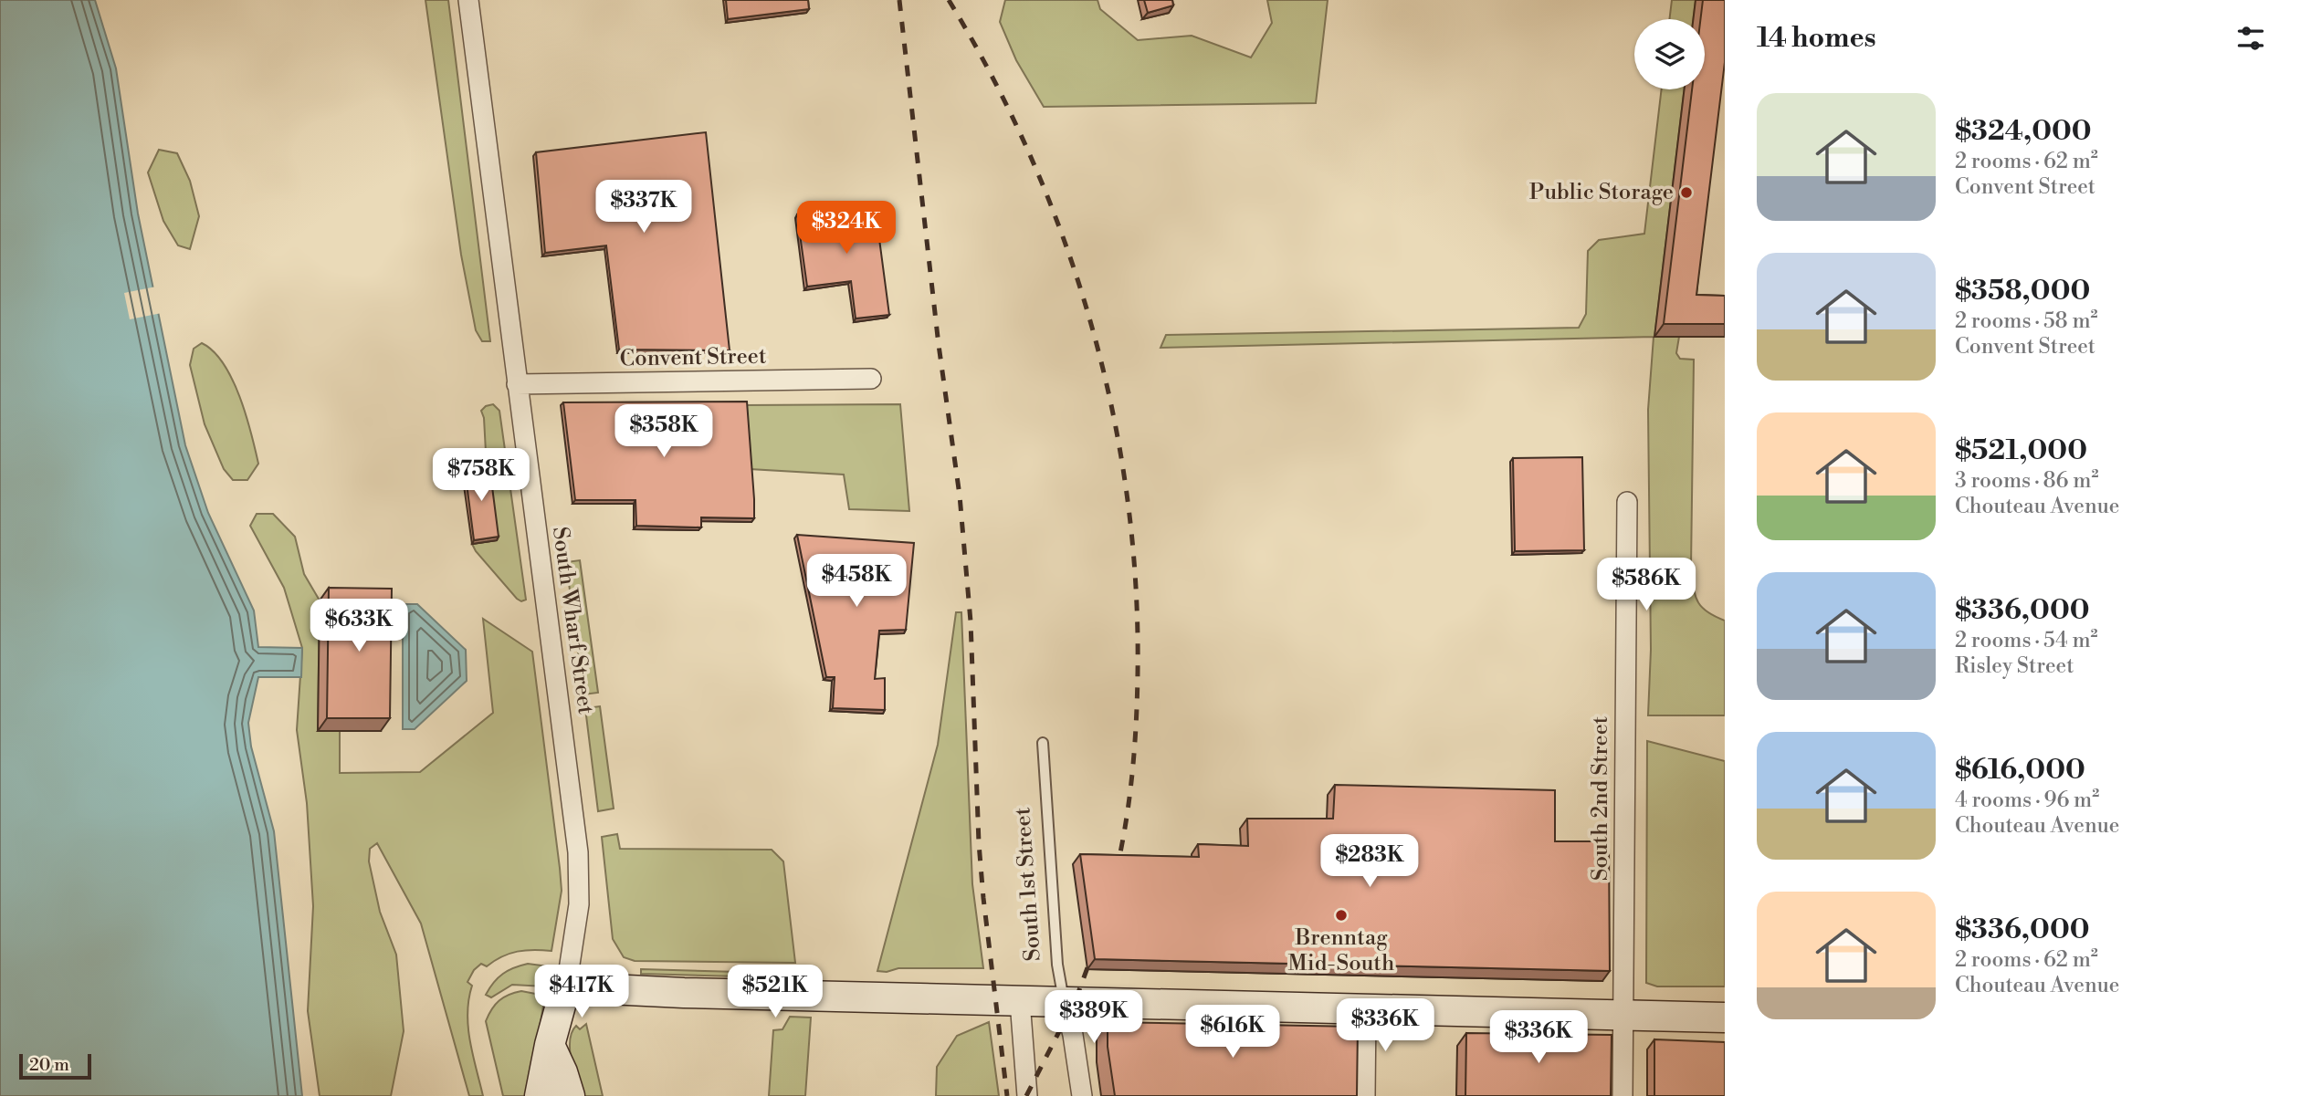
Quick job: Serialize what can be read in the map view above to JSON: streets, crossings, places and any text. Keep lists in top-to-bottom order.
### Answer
{
  "streets": {
    "street": [
      "Convent Street",
      "South Wharf Street",
      "South 2nd Street",
      "South 1st Street"
    ]
  },
  "crossings": [
    ["Convent Street", "South Wharf Street"]
  ],
  "places": ["Public Storage", "Brenntag Mid-South"],
  "scale_bar": "20 m",
  "page": {
    "heading": "14 homes",
    "list": [
      {
        "name": "$324,000",
        "note": "2 rooms · 62 m² · Convent Street"
      },
      {
        "name": "$358,000",
        "note": "2 rooms · 58 m² · Convent Street"
      },
      {
        "name": "$521,000",
        "note": "3 rooms · 86 m² · Chouteau Avenue"
      },
      {
        "name": "$336,000",
        "note": "2 rooms · 54 m² · Risley Street"
      },
      {
        "name": "$616,000",
        "note": "4 rooms · 96 m² · Chouteau Avenue"
      },
      {
        "name": "$336,000",
        "note": "2 rooms · 62 m² · Chouteau Avenue"
      }
    ],
    "price": [
      "$337K",
      "$324K",
      "$358K",
      "$758K",
      "$458K",
      "$586K",
      "$633K",
      "$283K",
      "$417K",
      "$521K",
      "$389K",
      "$336K",
      "$616K",
      "$336K"
    ],
    "scale": "20 m"
  }
}
